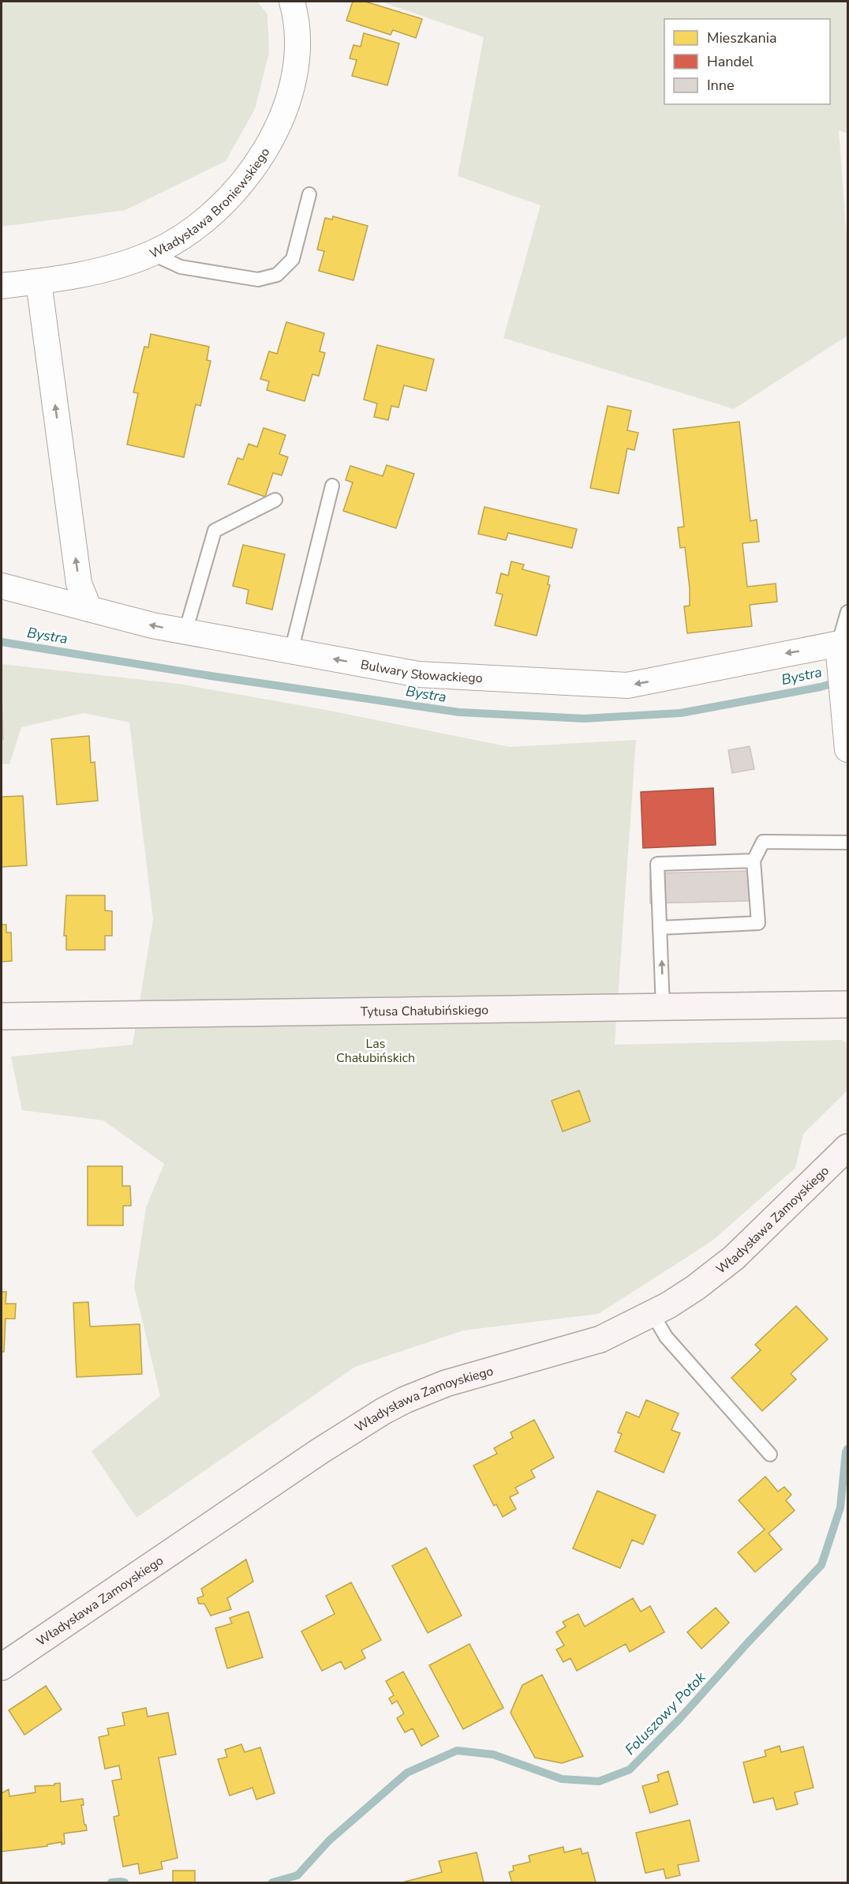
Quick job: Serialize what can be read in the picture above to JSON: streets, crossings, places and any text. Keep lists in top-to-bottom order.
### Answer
{
  "streets": {
    "street": [
      "Władysława Broniewskiego",
      "Bulwary Słowackiego",
      "Tytusa Chałubińskiego",
      "Władysława Zamoyskiego"
    ]
  },
  "one_way": ["Bulwary Słowackiego"],
  "water": ["Bystra", "Foluszowy Potok"],
  "parks": ["Las Chałubińskich"],
  "legend": ["Mieszkania", "Handel", "Inne"]
}
